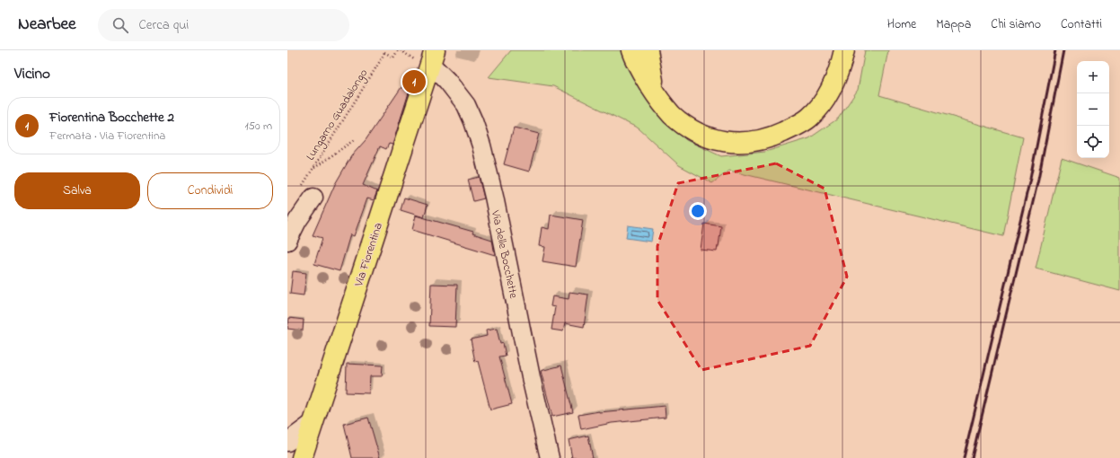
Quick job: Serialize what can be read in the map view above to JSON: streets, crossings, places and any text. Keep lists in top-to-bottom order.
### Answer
{
  "streets": {
    "main road": ["Via Fiorentina"],
    "street": ["Via delle Bocchette"],
    "path": ["Lungarno Guadalongo"]
  },
  "crossings": [
    ["Via Fiorentina", "Via delle Bocchette"]
  ],
  "page": {
    "header": "Nearbee",
    "search": "Cerca qui",
    "nav": [
      "Home",
      "Mappa",
      "Chi siamo",
      "Contatti"
    ],
    "heading": "Vicino",
    "map_buttons": ["+", "−"],
    "pins": "1",
    "list": [
      {
        "mark": "1",
        "name": "Fiorentina Bocchette 2",
        "note": "Fermata · Via Fiorentina",
        "value": "150 m"
      }
    ],
    "buttons": ["Salva", "Condividi"]
  }
}
